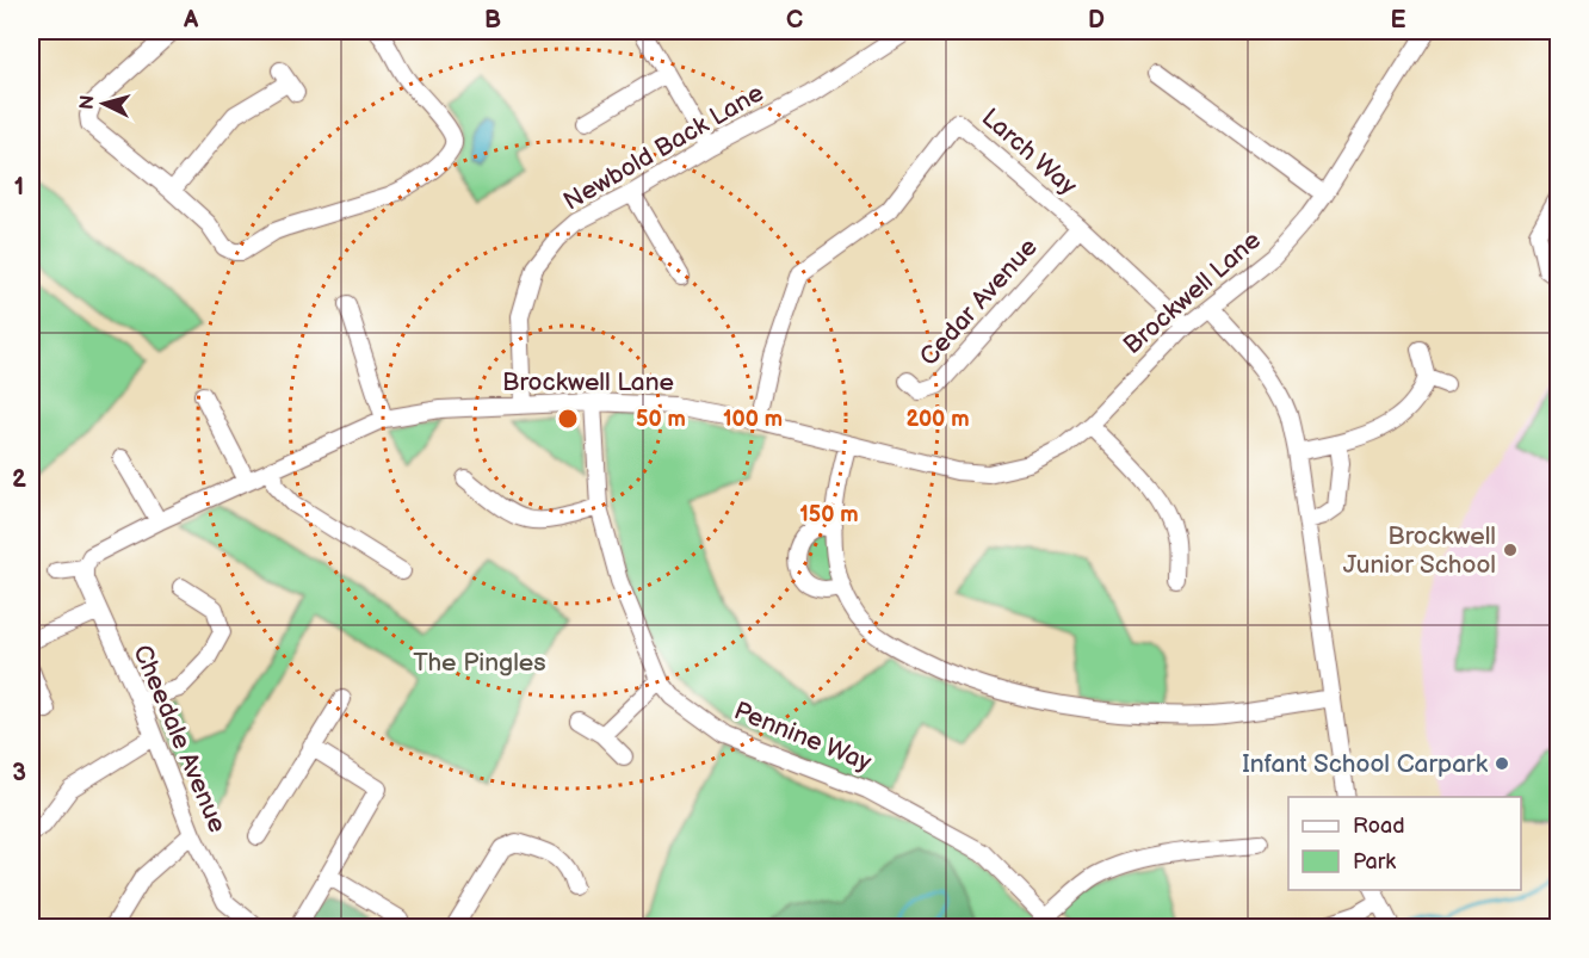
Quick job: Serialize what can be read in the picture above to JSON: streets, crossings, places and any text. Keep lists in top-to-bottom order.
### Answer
{
  "streets": {
    "street": [
      "Newbold Back Lane",
      "Larch Way",
      "Brockwell Lane",
      "Cedar Avenue",
      "Pennine Way",
      "Cheedale Avenue"
    ]
  },
  "crossings": [
    ["Newbold Back Lane", "Brockwell Lane"],
    ["Larch Way", "Brockwell Lane"],
    ["Larch Way", "Cedar Avenue"],
    ["Brockwell Lane", "Pennine Way"],
    ["Brockwell Lane", "Cheedale Avenue"]
  ],
  "parks": ["The Pingles"],
  "places": ["Brockwell Junior School", "Infant School Carpark"],
  "legend": ["Road", "Park"],
  "north": "left",
  "grid": {
    "columns": [
      "A",
      "B",
      "C",
      "D",
      "E"
    ],
    "rows": ["1", "2", "3"]
  },
  "rings": [
    "50 m",
    "100 m",
    "200 m",
    "150 m"
  ]
}
